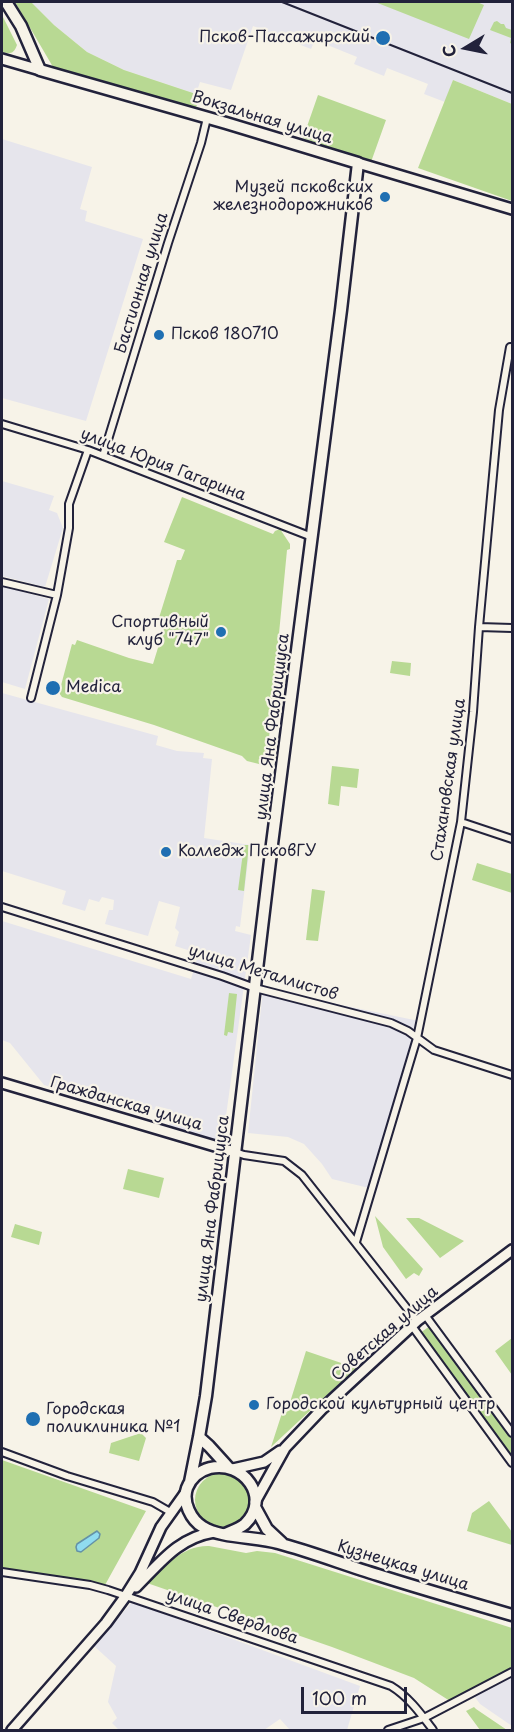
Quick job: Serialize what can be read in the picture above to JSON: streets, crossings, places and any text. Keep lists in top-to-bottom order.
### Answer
{
  "streets": {
    "main road": ["Вокзальная улица", "улица Яна Фабрициуса", "Кузнецкая улица"],
    "street": [
      "Бастионная улица",
      "улица Юрия Гагарина",
      "Стахановская улица",
      "улица Металлистов",
      "Гражданская улица",
      "Советская улица",
      "улица Свердлова"
    ]
  },
  "crossings": [
    ["Вокзальная улица", "Бастионная улица"],
    ["Вокзальная улица", "улица Яна Фабрициуса"],
    ["Бастионная улица", "улица Юрия Гагарина"],
    ["улица Юрия Гагарина", "улица Яна Фабрициуса"],
    ["улица Яна Фабрициуса", "улица Металлистов"],
    ["улица Яна Фабрициуса", "Гражданская улица"],
    ["улица Яна Фабрициуса", "Советская улица"],
    ["улица Яна Фабрициуса", "Кузнецкая улица"],
    ["Стахановская улица", "улица Металлистов"],
    ["Стахановская улица", "Гражданская улица"],
    ["Гражданская улица", "Советская улица"],
    ["Советская улица", "Кузнецкая улица"]
  ],
  "places": [
    "Псков-Пассажирский",
    "Музей псковских железнодорожников",
    "Псков 180710",
    "Спортивный клуб \"747\"",
    "Medica",
    "Колледж ПсковГУ",
    "Городской культурный центр",
    "Городская поликлиника №1"
  ],
  "scale_bar": "100 m",
  "north": "left"
}
